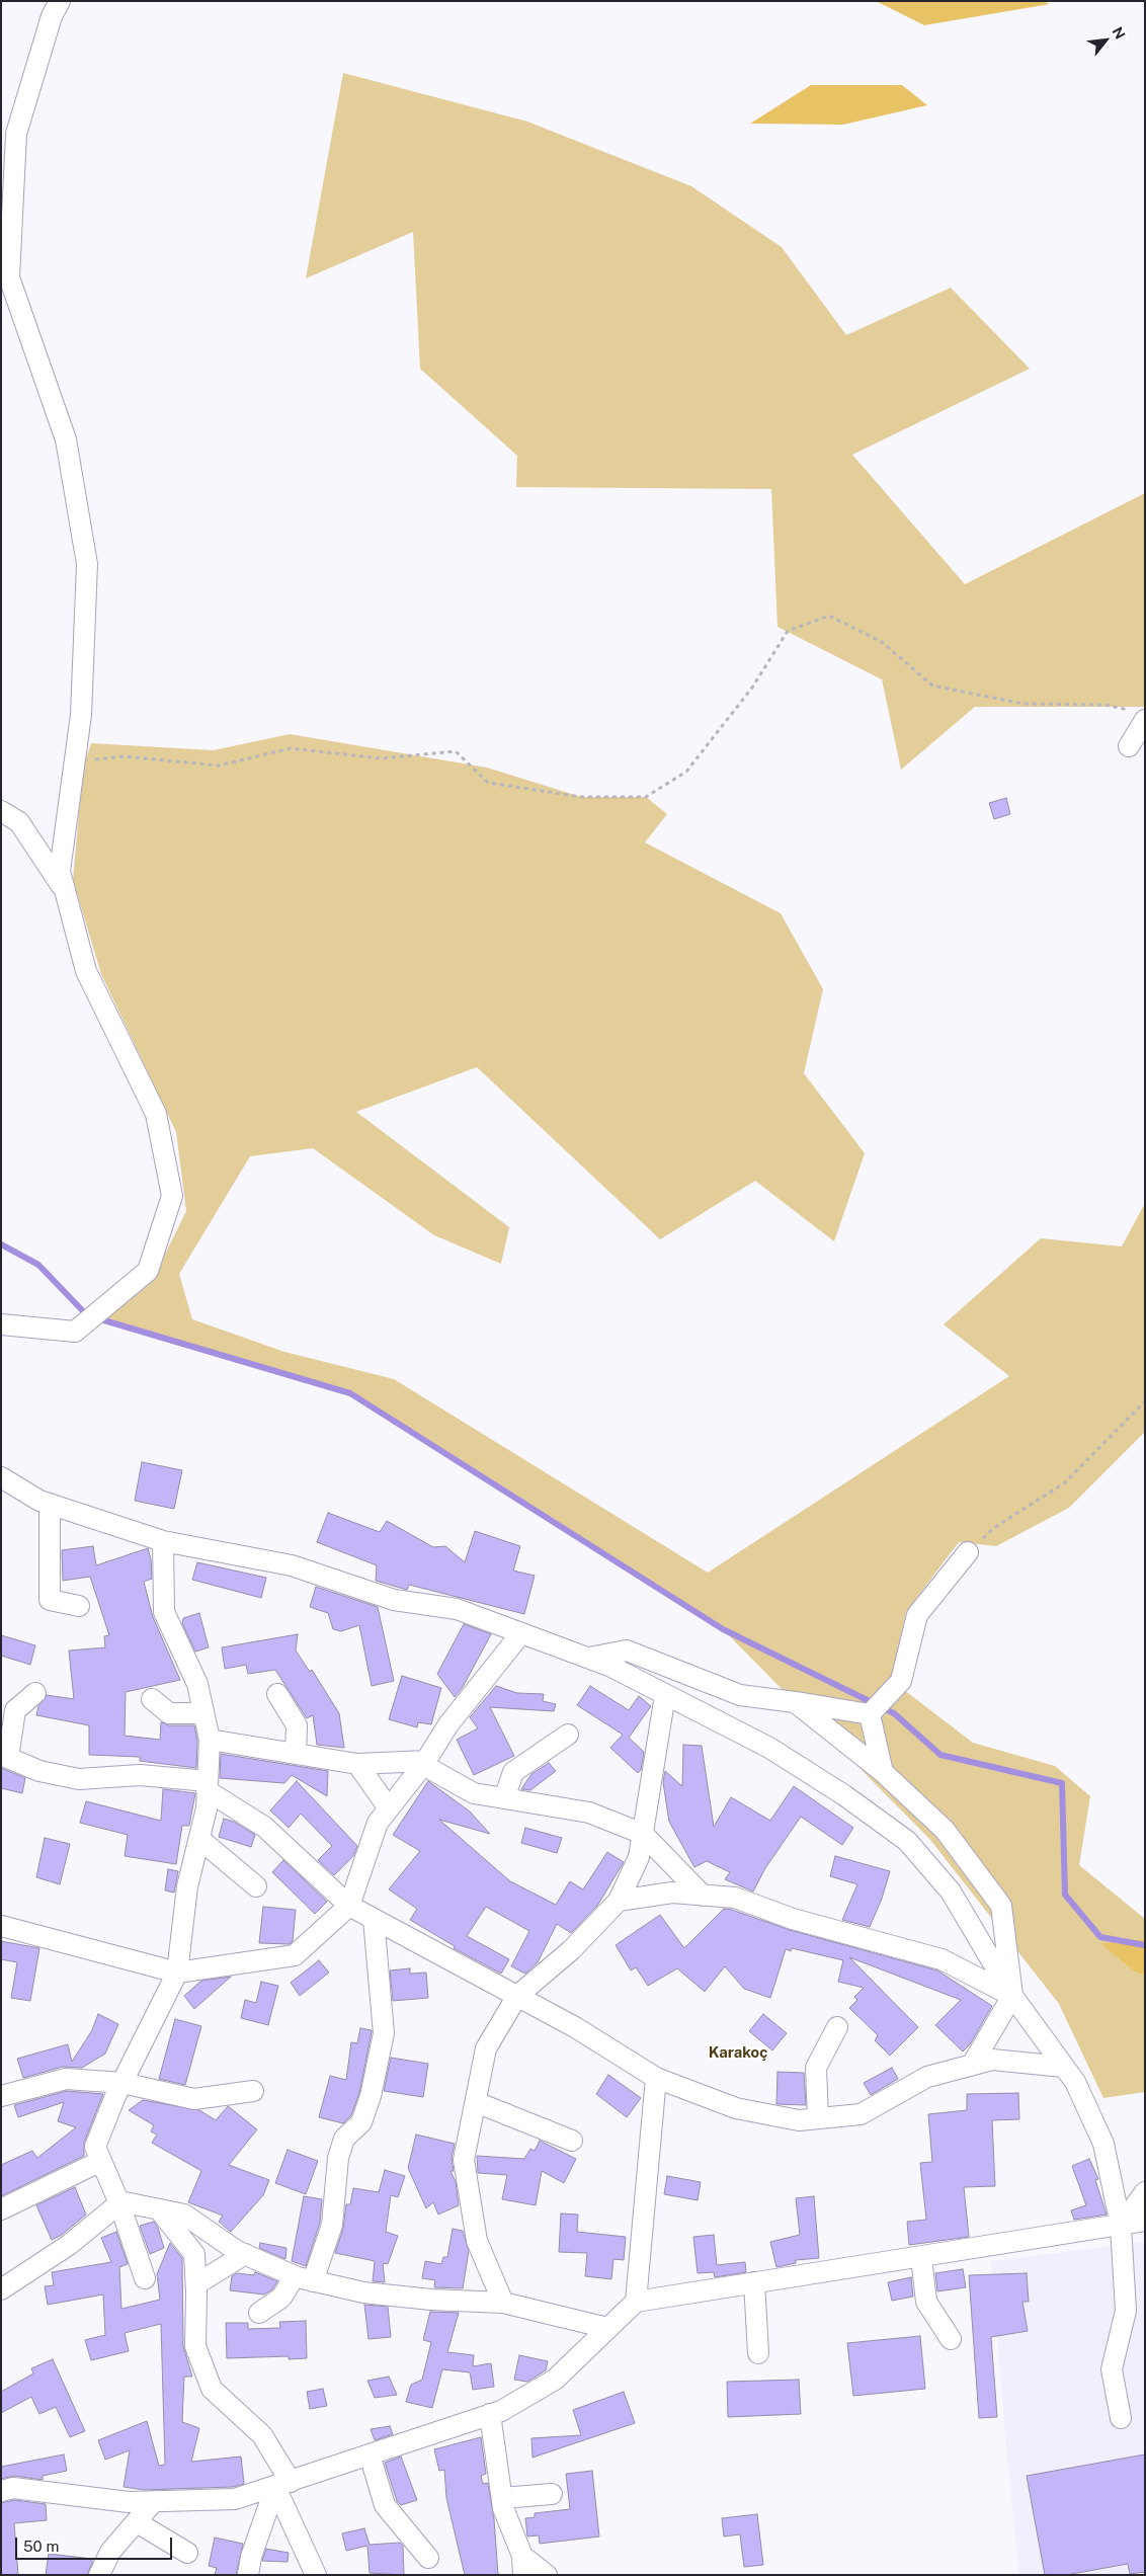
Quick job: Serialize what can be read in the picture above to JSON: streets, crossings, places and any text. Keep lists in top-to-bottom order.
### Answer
{
  "districts": ["Karakoç"],
  "scale_bar": "50 m",
  "north": "top right"
}
